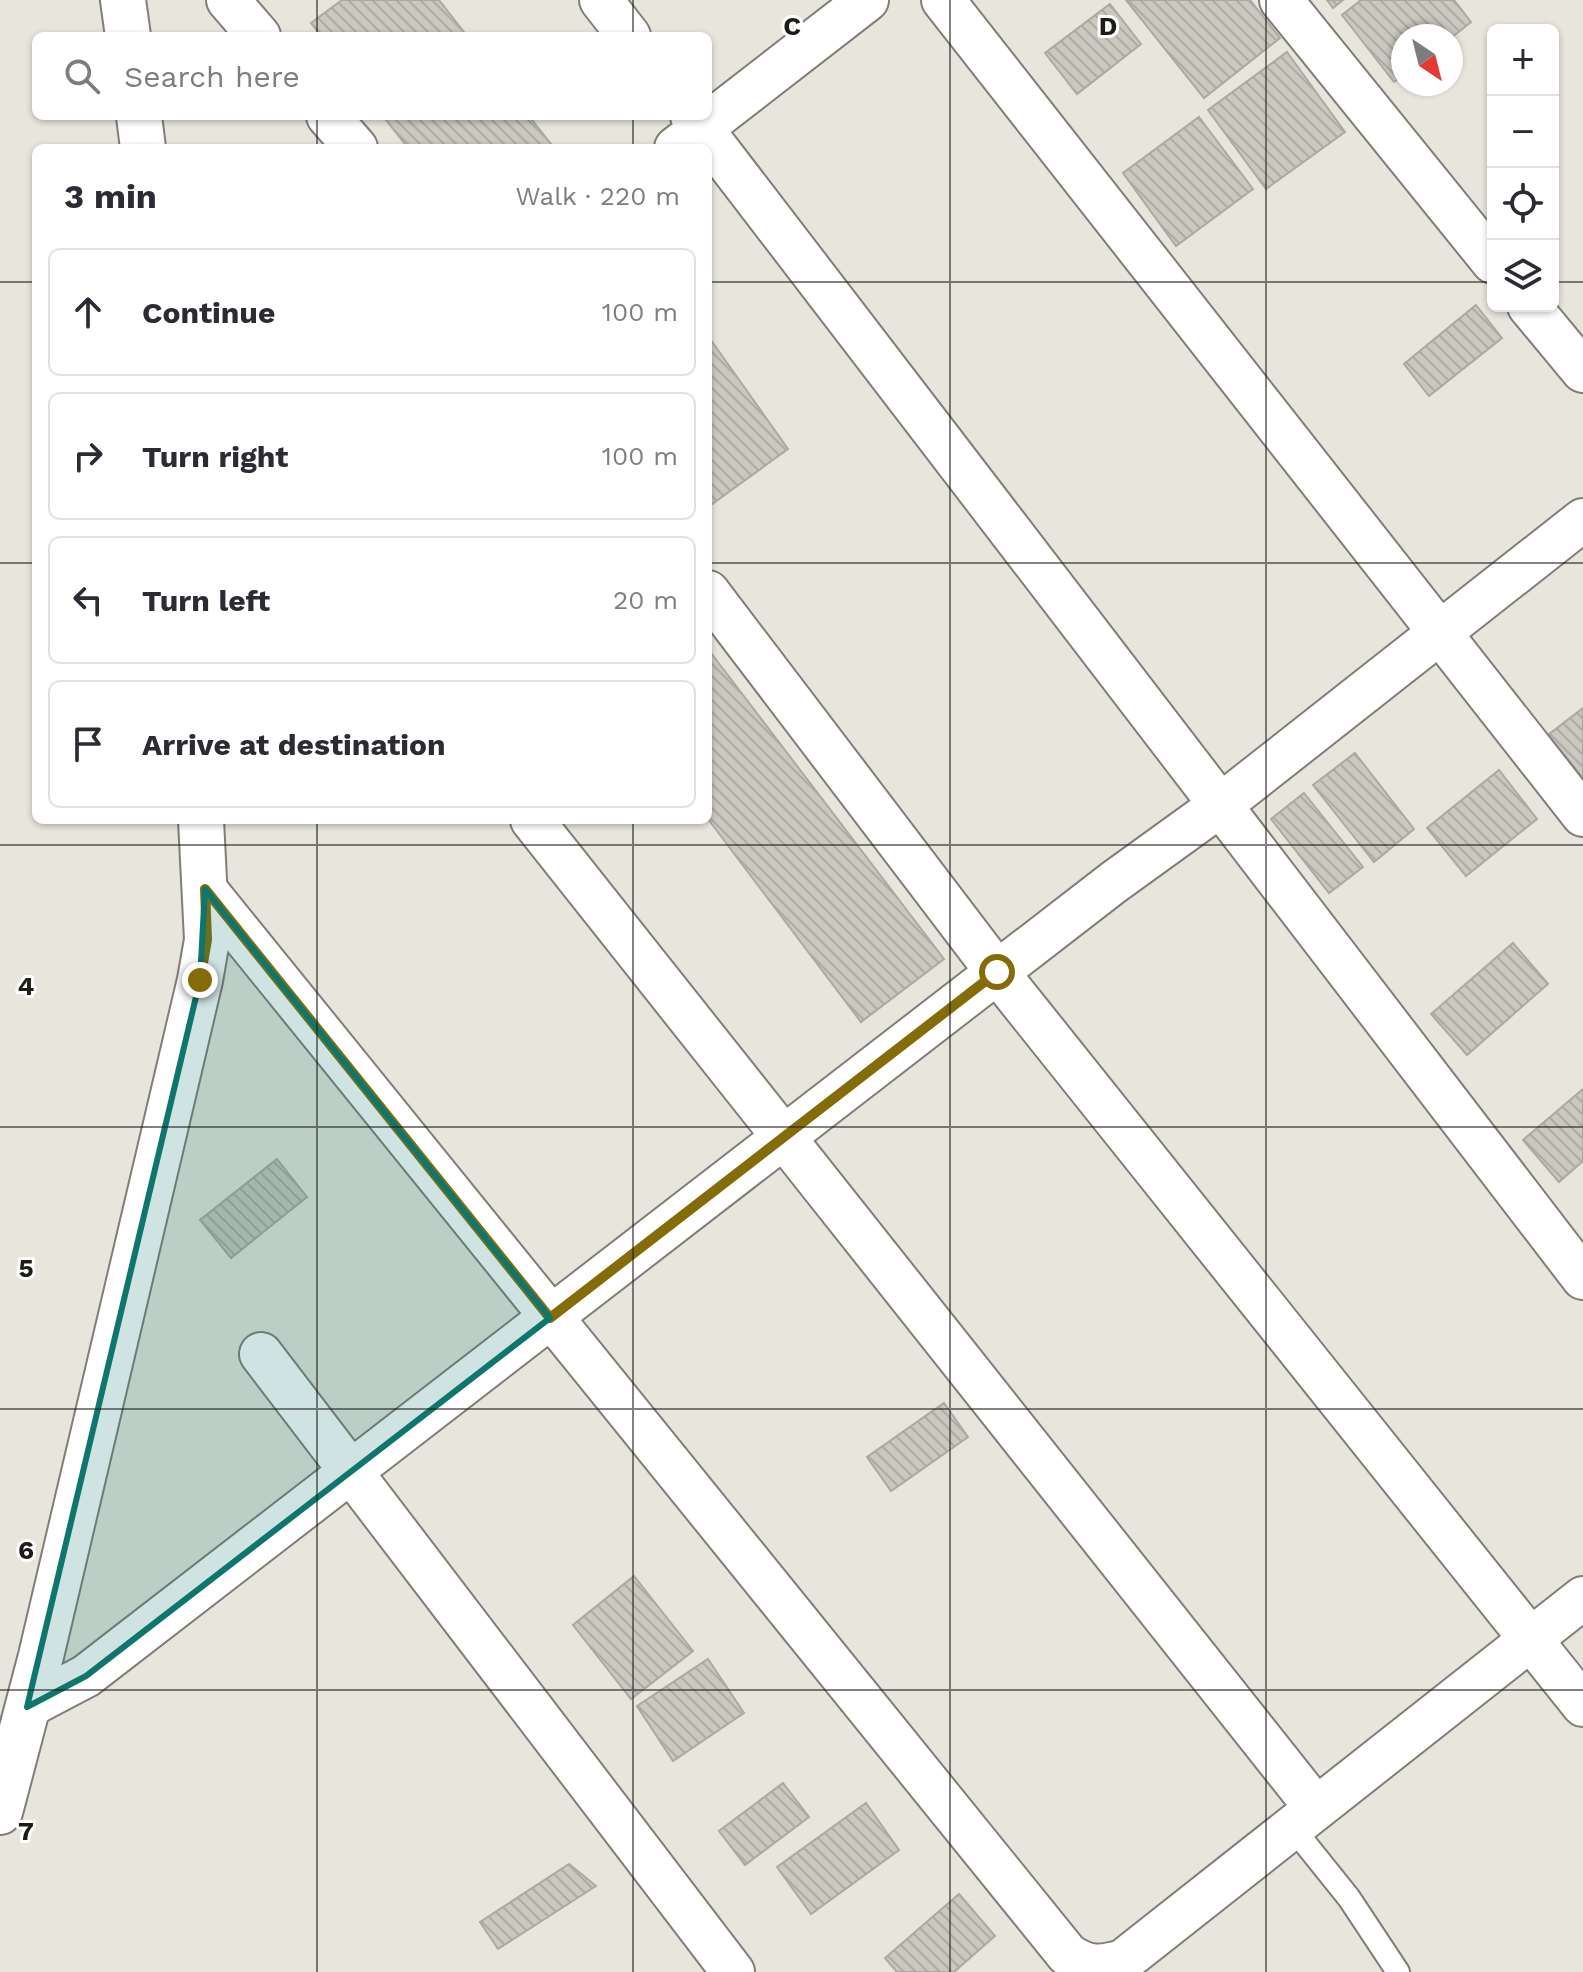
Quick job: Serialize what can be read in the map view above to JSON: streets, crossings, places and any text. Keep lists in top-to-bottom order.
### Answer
{
  "north": "bottom right",
  "page": {
    "map_buttons": ["+", "−"],
    "search": "Search here",
    "heading": ["3 min", "Walk · 220 m"],
    "list": [
      ["Continue", "100 m"],
      ["Turn right", "100 m"],
      ["Turn left", "20 m"],
      "Arrive at destination"
    ]
  },
  "grid": {
    "columns": ["C", "D"],
    "rows": [
      "4",
      "5",
      "6",
      "7"
    ]
  }
}
